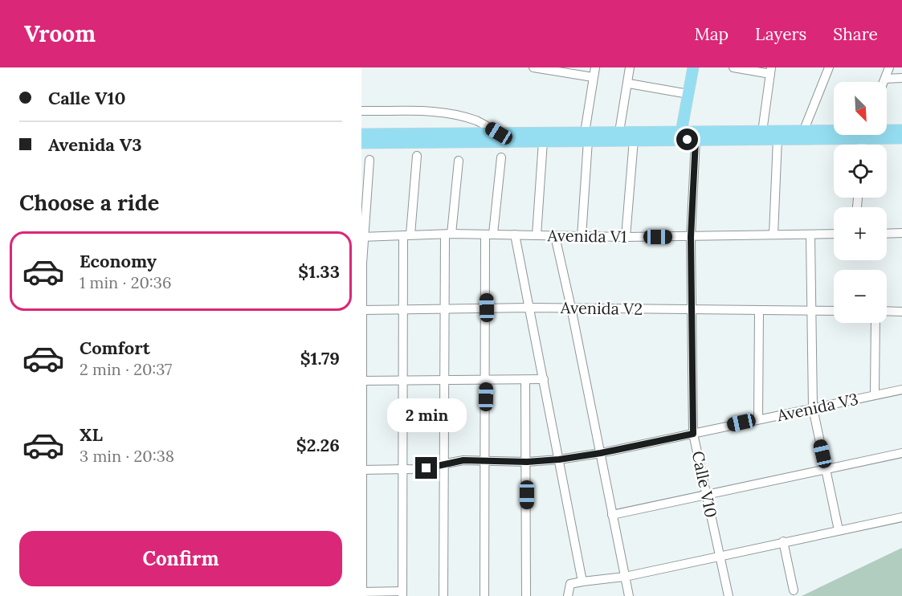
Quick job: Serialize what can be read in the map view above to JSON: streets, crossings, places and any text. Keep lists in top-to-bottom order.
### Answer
{
  "streets": {
    "street": [
      "Avenida V1",
      "Avenida V2",
      "Avenida V3",
      "Calle V10"
    ]
  },
  "crossings": [
    ["Avenida V1", "Calle V10"],
    ["Avenida V2", "Calle V10"],
    ["Avenida V3", "Calle V10"]
  ],
  "north": "bottom right",
  "page": {
    "header": "Vroom",
    "nav": ["Map", "Layers", "Share"],
    "banner": ["Calle V10", "Avenida V3"],
    "map_buttons": ["+", "−"],
    "heading": "Choose a ride",
    "list": [
      {
        "name": "Economy",
        "note": "1 min · 20:36",
        "value": "$1.33"
      },
      {
        "name": "Comfort",
        "note": "2 min · 20:37",
        "value": "$1.79"
      },
      {
        "name": "XL",
        "note": "3 min · 20:38",
        "value": "$2.26"
      }
    ],
    "bubble": "2 min",
    "buttons": "Confirm"
  }
}
